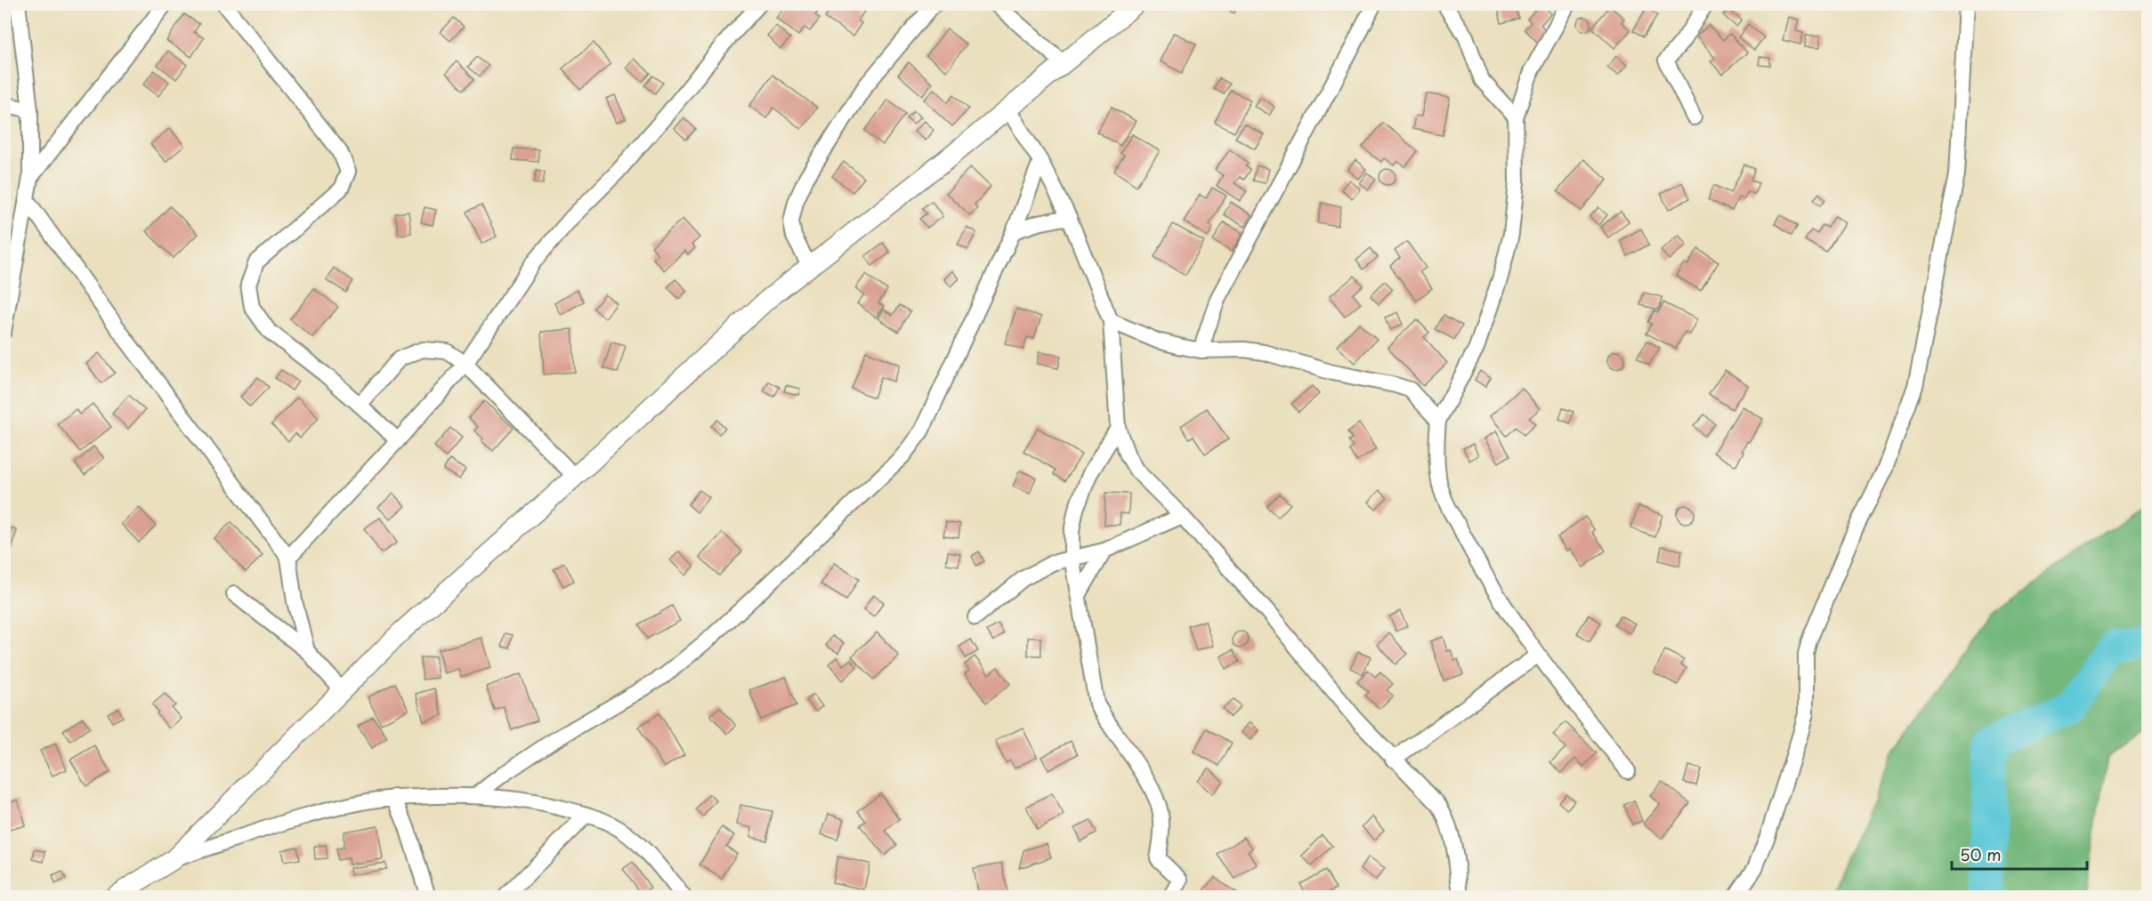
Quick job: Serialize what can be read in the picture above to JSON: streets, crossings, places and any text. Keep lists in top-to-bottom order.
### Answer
{
  "scale_bar": "50 m"
}
